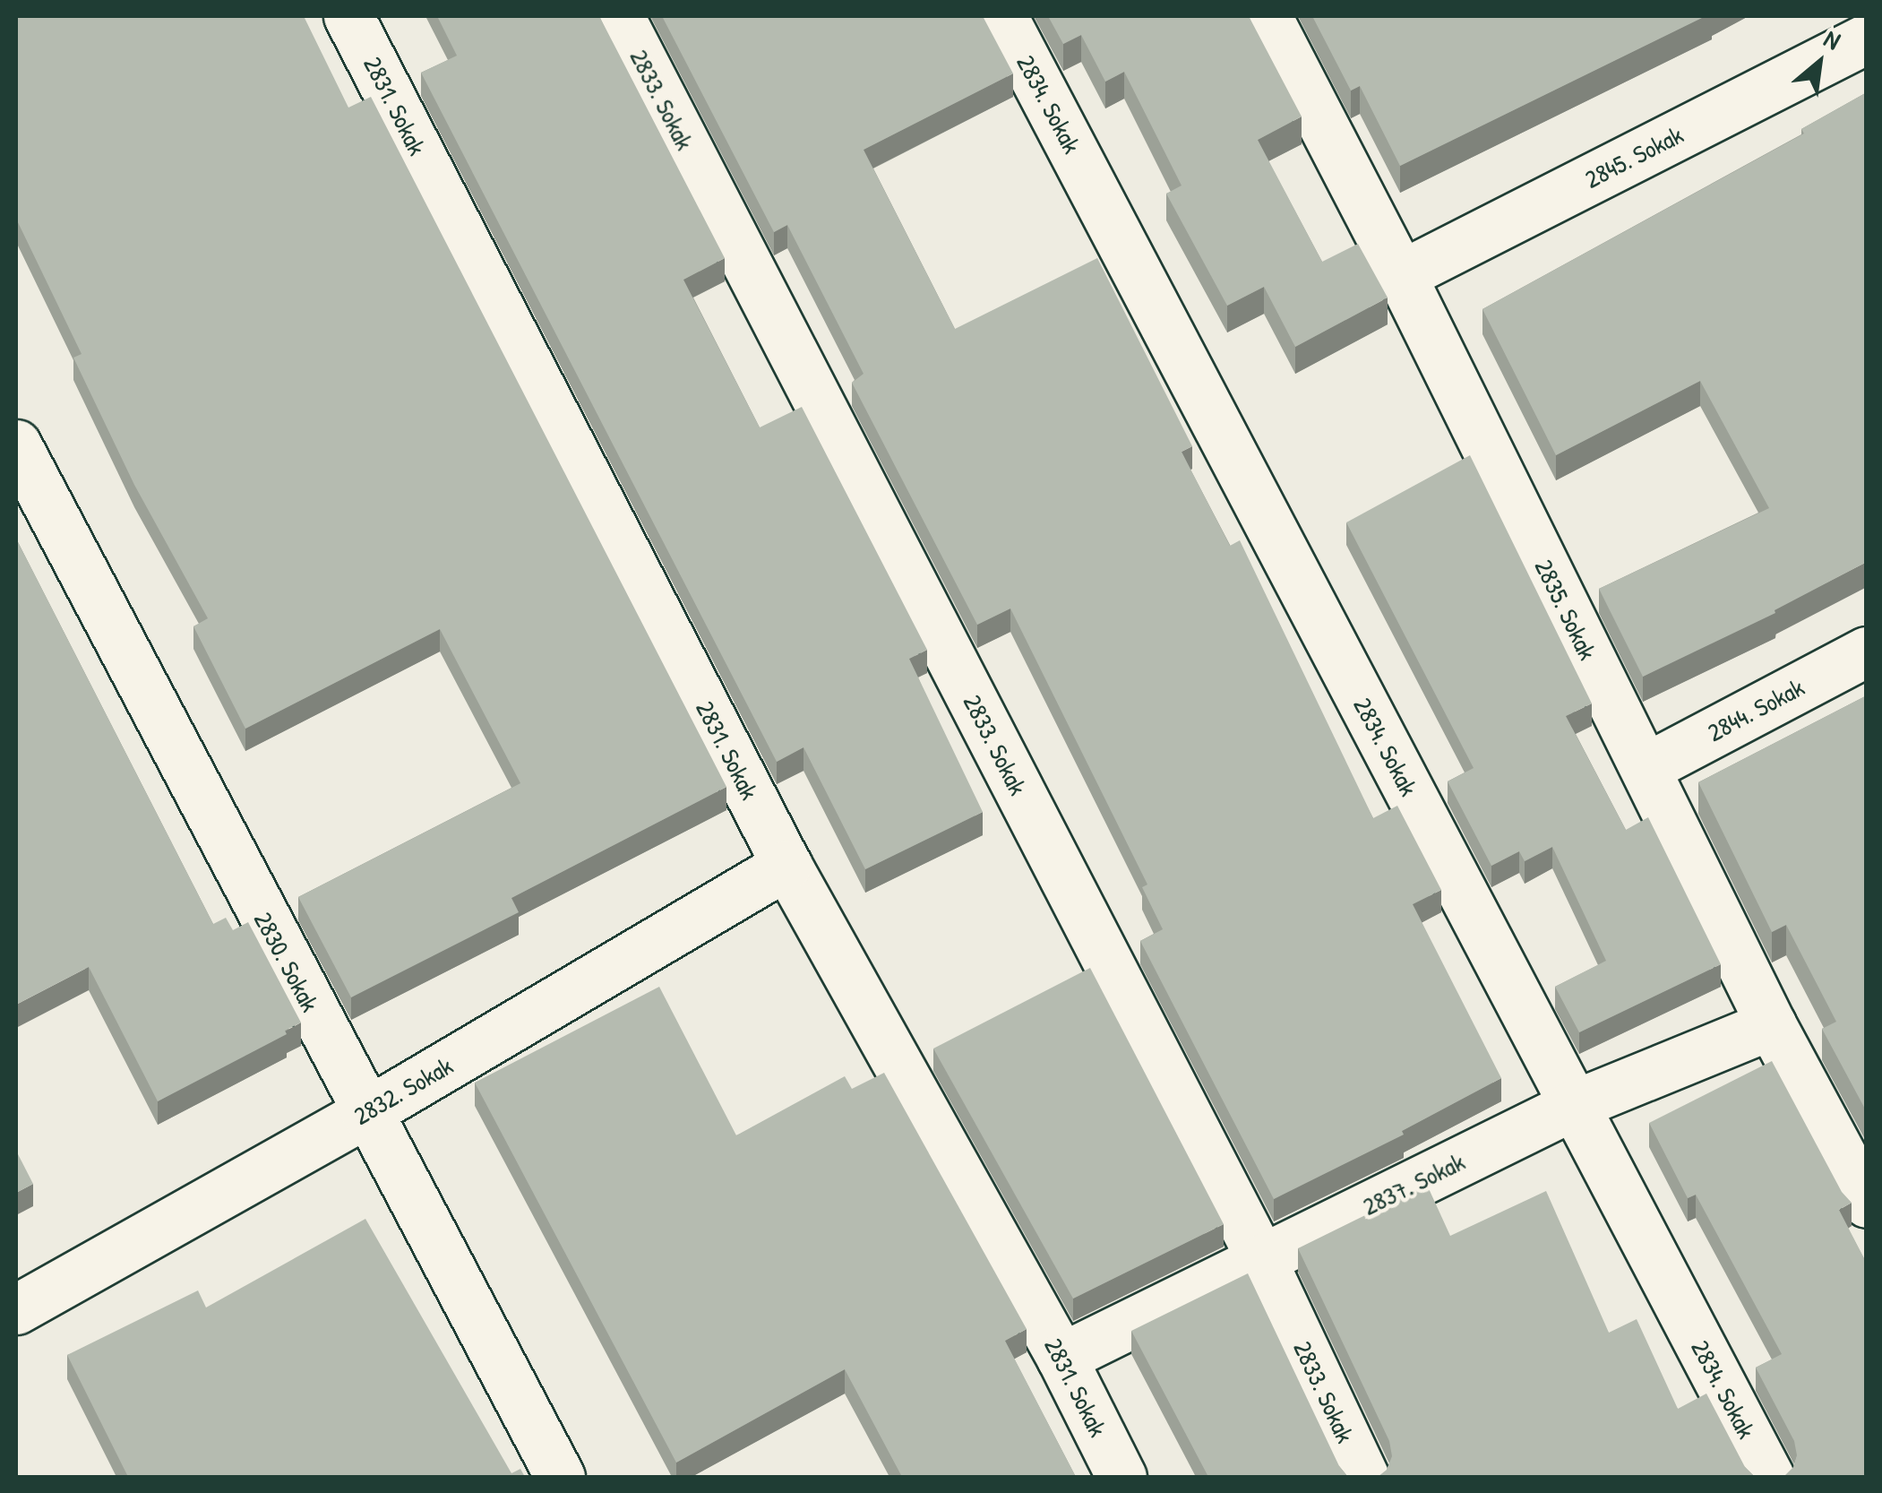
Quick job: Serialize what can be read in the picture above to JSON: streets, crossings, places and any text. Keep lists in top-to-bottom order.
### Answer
{
  "streets": {
    "street": [
      "2833. Sokak",
      "2834. Sokak",
      "2831. Sokak",
      "2845. Sokak",
      "2835. Sokak",
      "2844. Sokak",
      "2830. Sokak",
      "2832. Sokak",
      "2837. Sokak"
    ]
  },
  "crossings": [
    ["2833. Sokak", "2837. Sokak"],
    ["2834. Sokak", "2837. Sokak"],
    ["2831. Sokak", "2832. Sokak"],
    ["2831. Sokak", "2837. Sokak"],
    ["2845. Sokak", "2835. Sokak"],
    ["2835. Sokak", "2844. Sokak"],
    ["2835. Sokak", "2837. Sokak"],
    ["2830. Sokak", "2832. Sokak"]
  ],
  "north": "top right"
}
